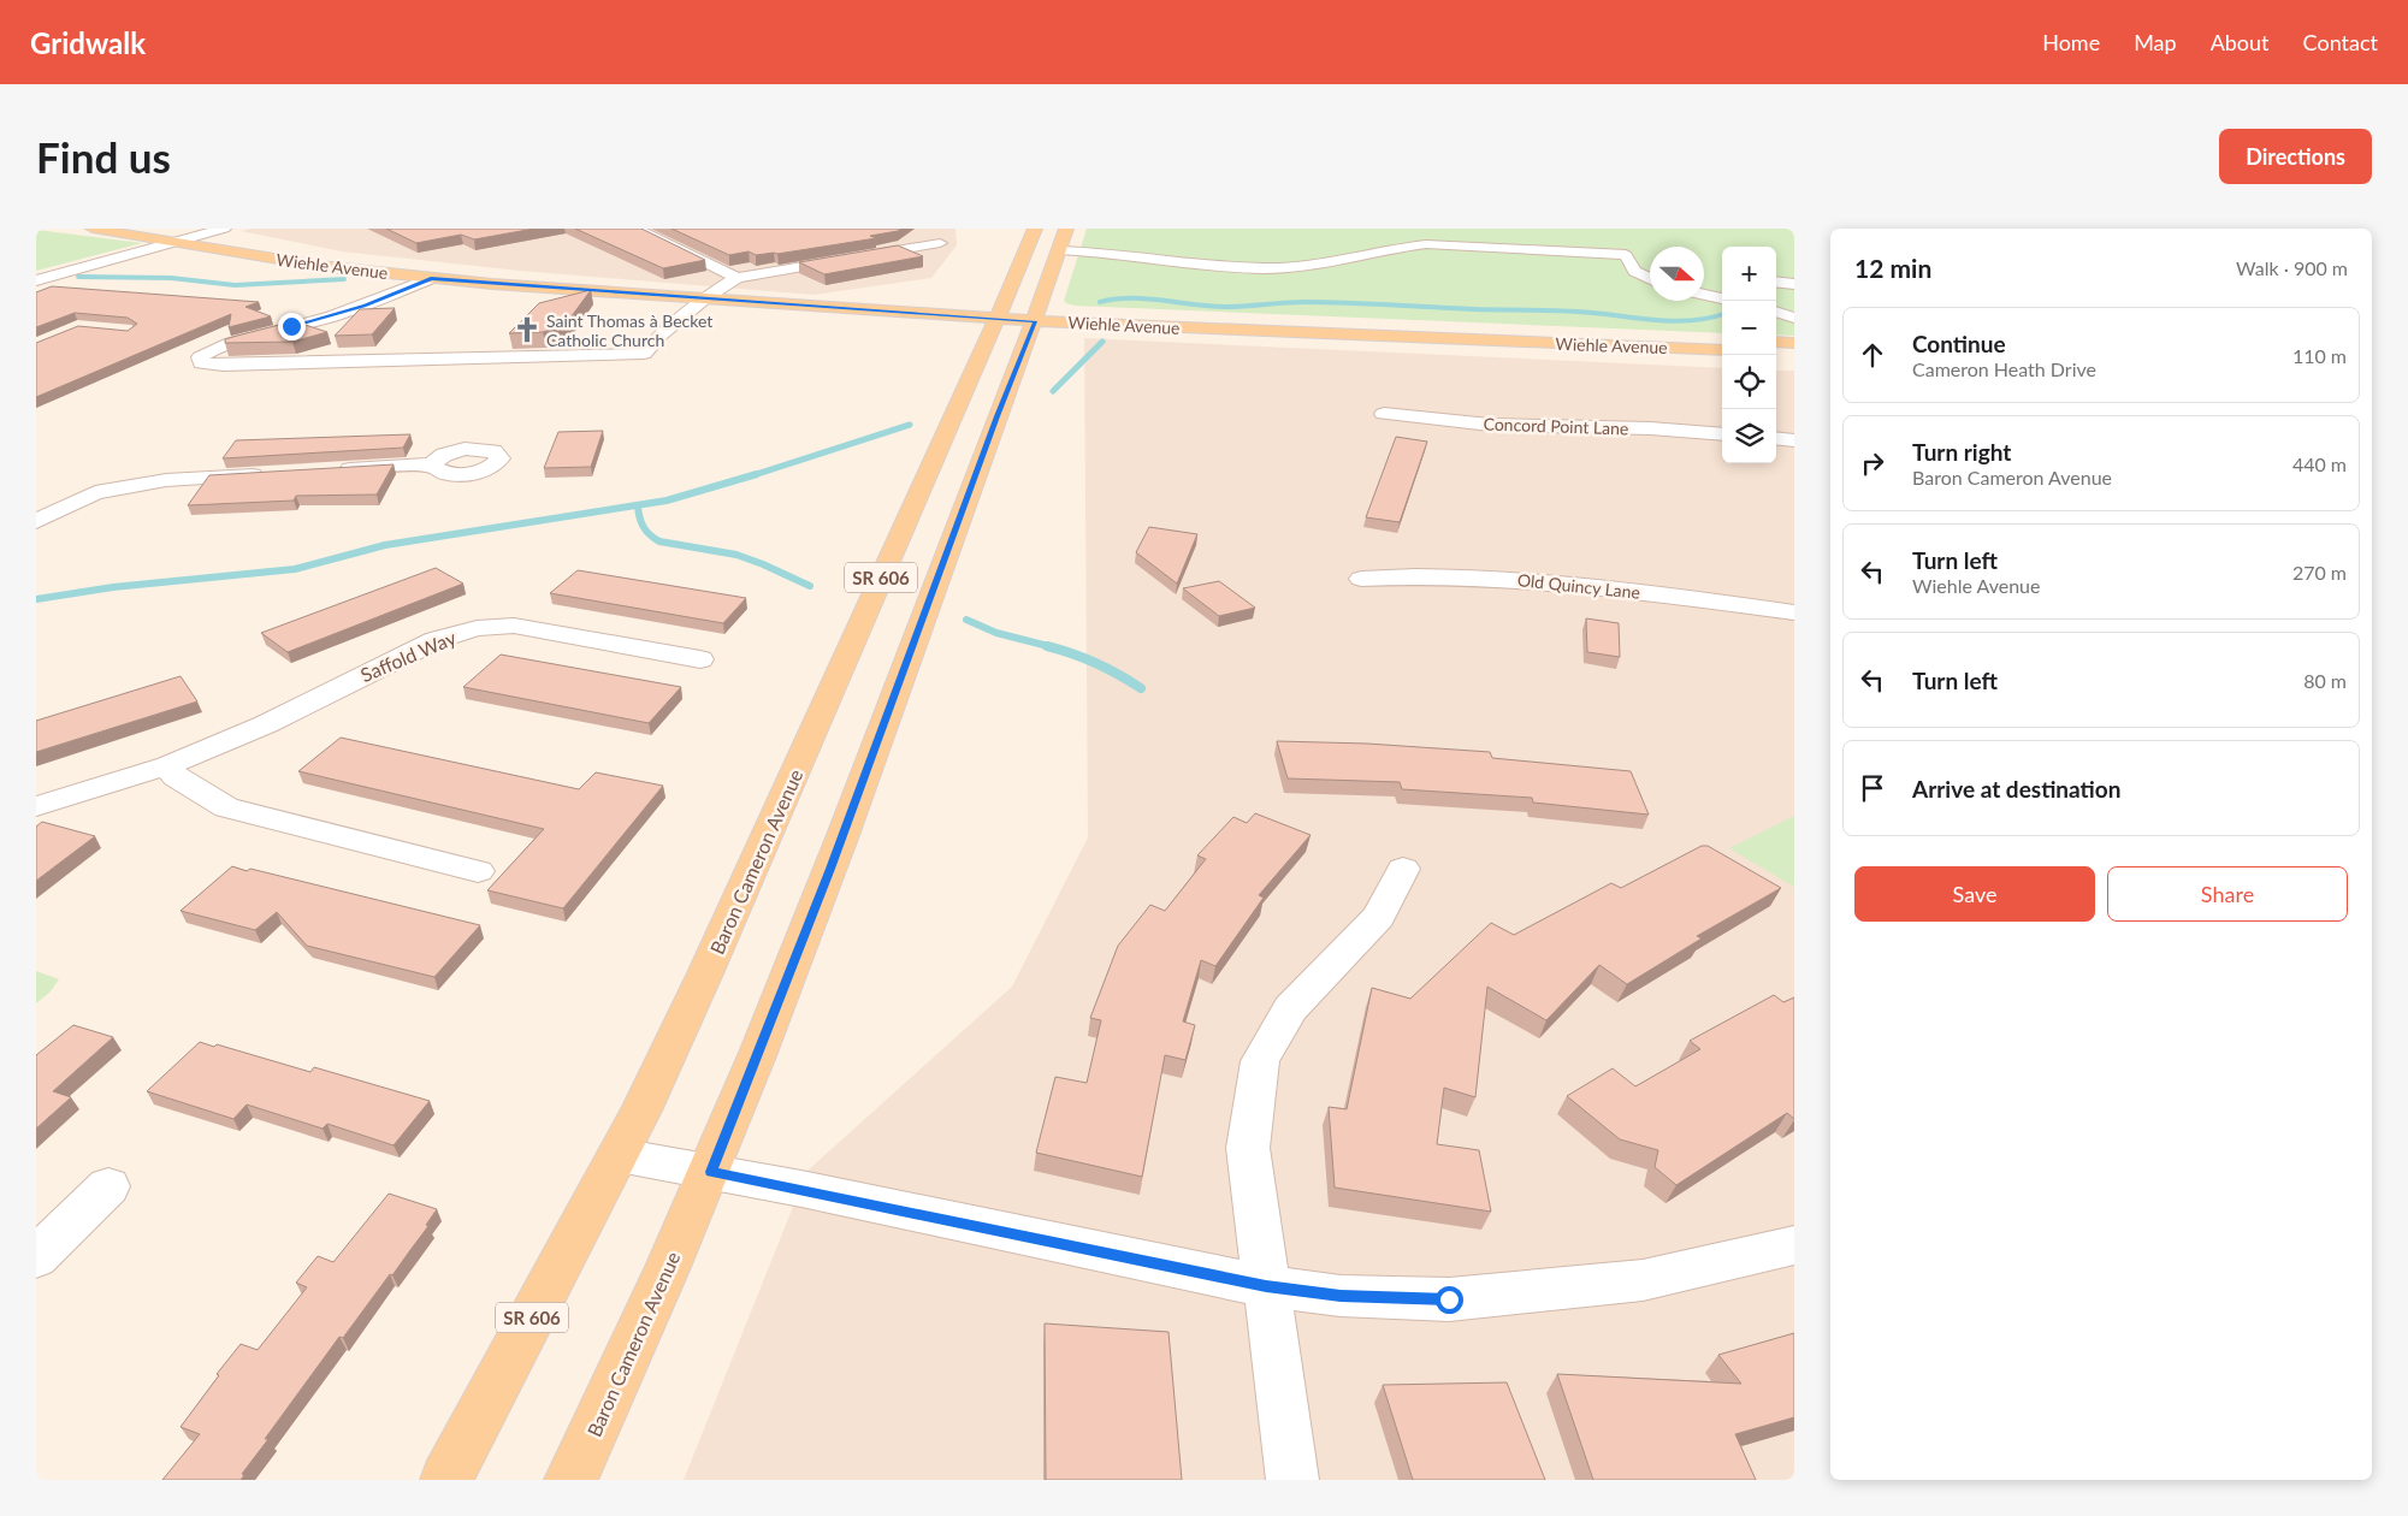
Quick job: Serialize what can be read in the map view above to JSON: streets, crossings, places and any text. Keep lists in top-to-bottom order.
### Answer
{
  "streets": {
    "main road": ["Wiehle Avenue", "SR 606", "Baron Cameron Avenue"],
    "street": ["Concord Point Lane", "Old Quincy Lane", "Saffold Way"]
  },
  "crossings": [
    ["Wiehle Avenue", "Baron Cameron Avenue"]
  ],
  "places": {
    "church": ["Saint Thomas à Becket Catholic Church"]
  },
  "north": "right",
  "page": {
    "header": "Gridwalk",
    "nav": [
      "Home",
      "Map",
      "About",
      "Contact"
    ],
    "buttons": [
      "Directions",
      ["Save", "Share"]
    ],
    "title": "Find us",
    "heading": ["12 min", "Walk · 900 m"],
    "map_buttons": ["+", "−"],
    "list": [
      ["Continue", "Cameron Heath Drive", "110 m"],
      ["Turn right", "Baron Cameron Avenue", "440 m"],
      ["Turn left", "Wiehle Avenue", "270 m"],
      ["Turn left", "80 m"],
      "Arrive at destination"
    ]
  }
}
